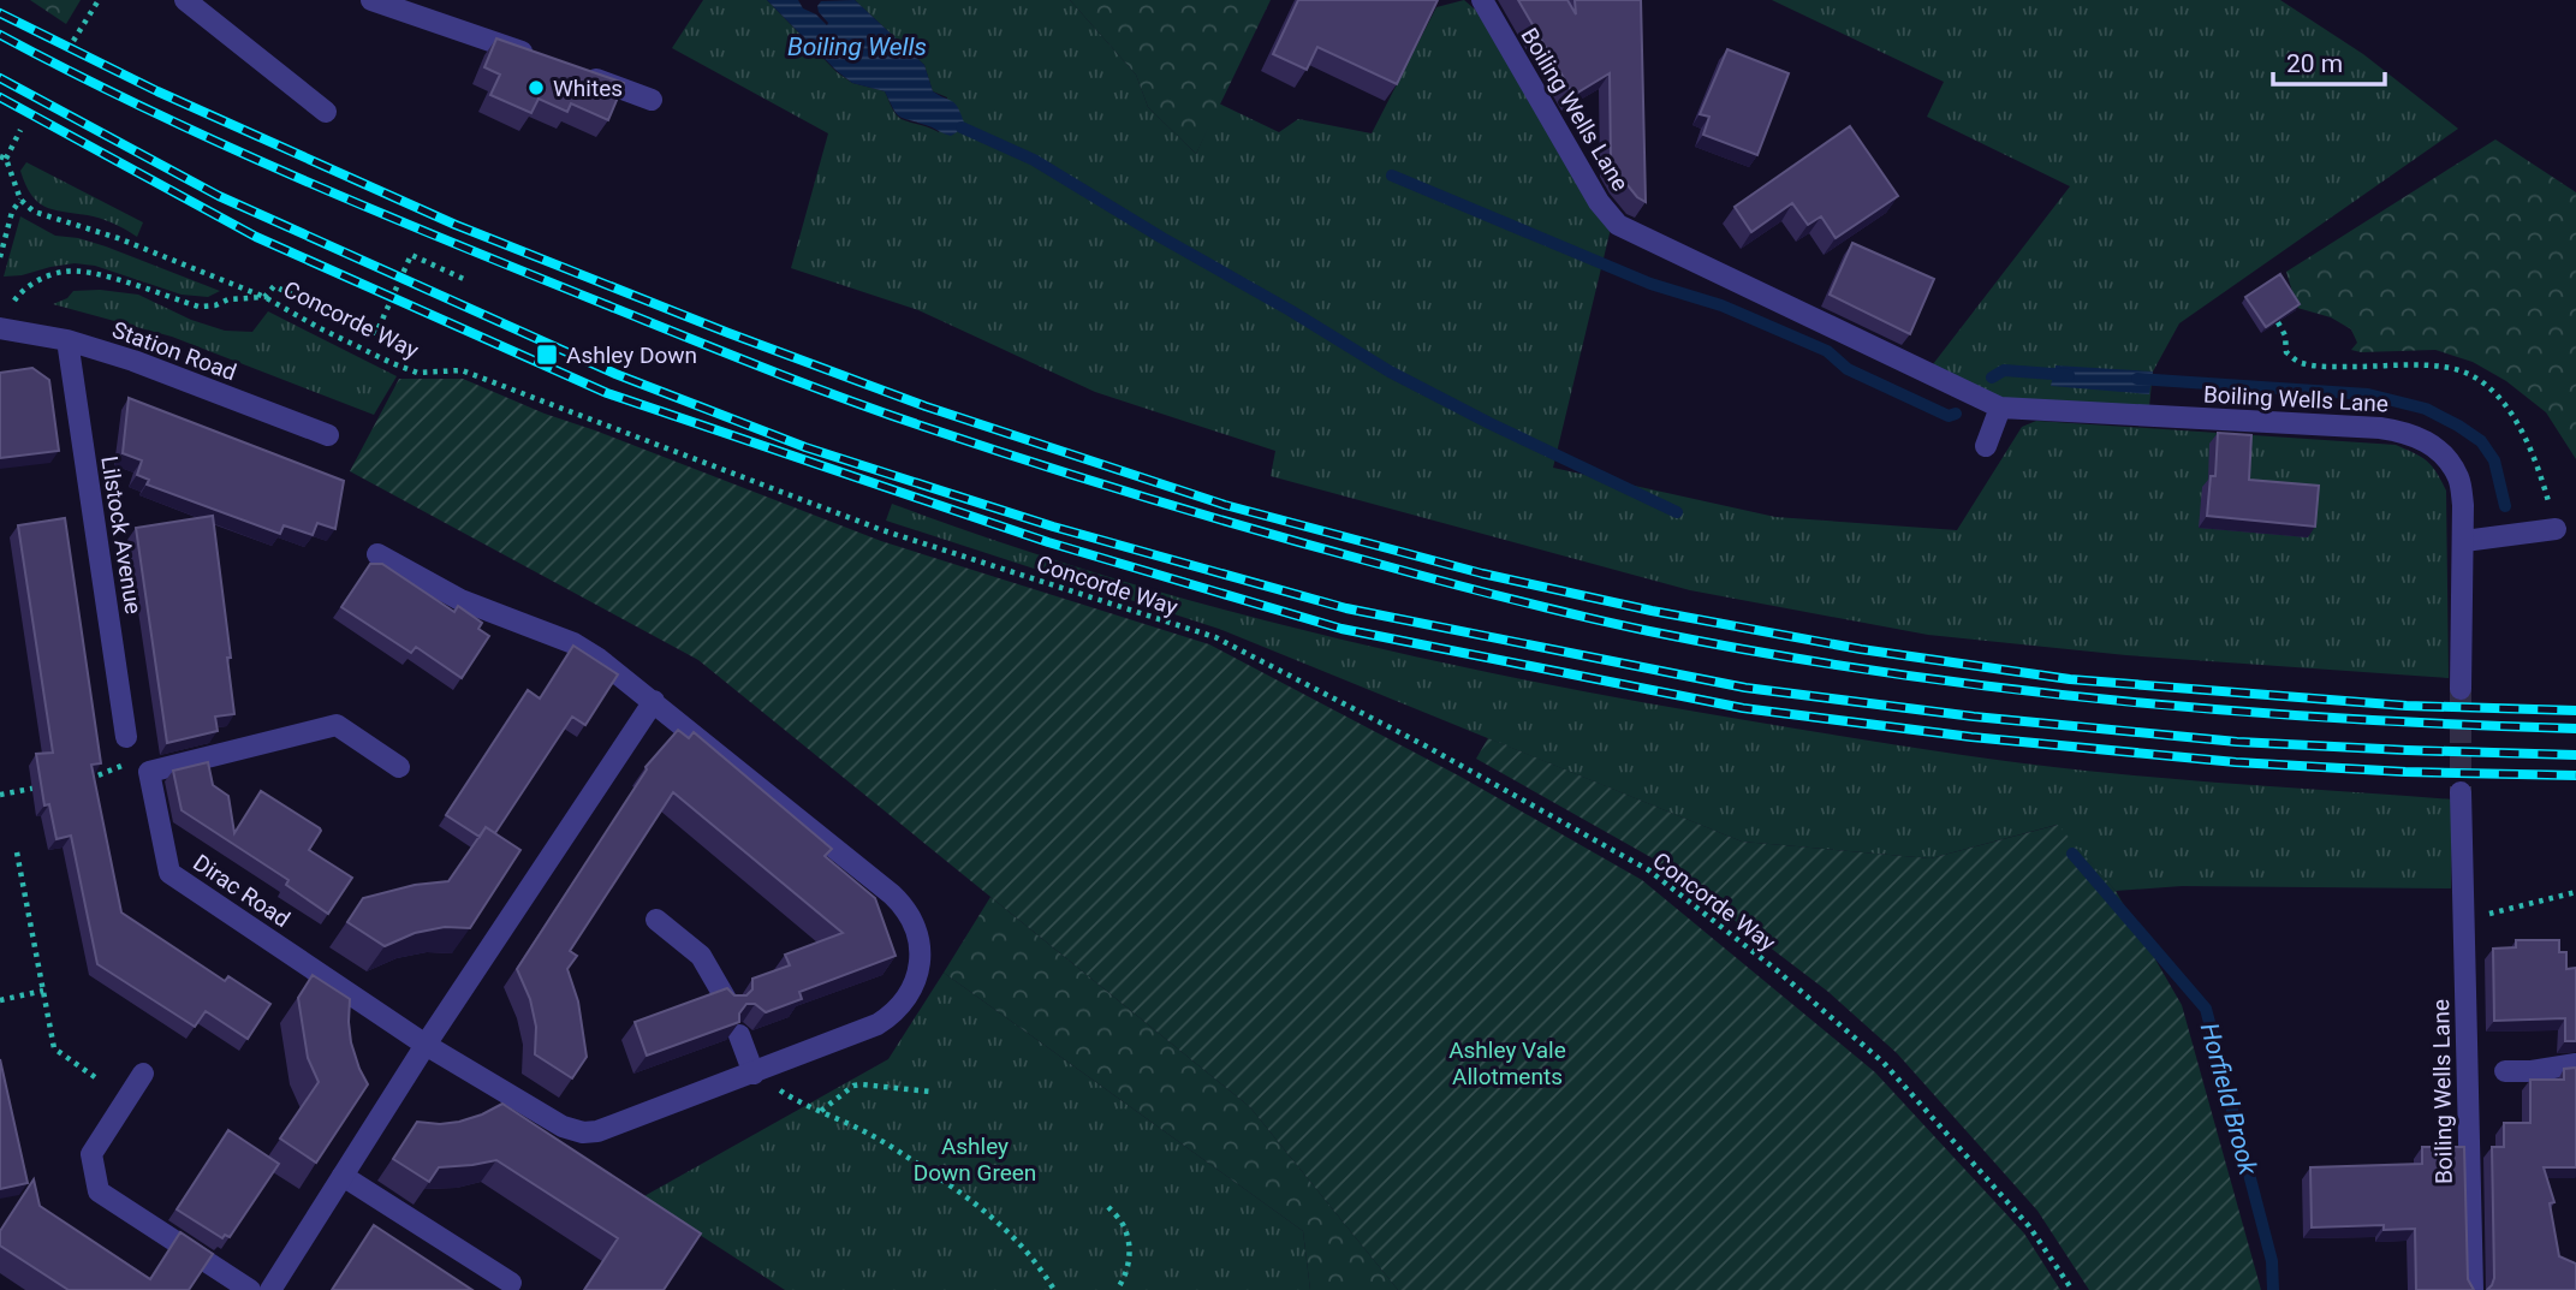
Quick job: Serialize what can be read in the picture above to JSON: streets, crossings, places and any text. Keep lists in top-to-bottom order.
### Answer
{
  "streets": {
    "street": [
      "Boiling Wells Lane",
      "Station Road",
      "Lilstock Avenue",
      "Dirac Road"
    ],
    "path": ["Concorde Way"]
  },
  "crossings": [
    ["Station Road", "Lilstock Avenue"]
  ],
  "water": ["Boiling Wells", "Horfield Brook"],
  "parks": ["Ashley Vale Allotments", "Ashley Down Green"],
  "places": {
    "other": ["Whites"],
    "transit": ["Ashley Down"]
  },
  "scale_bar": "20 m"
}
